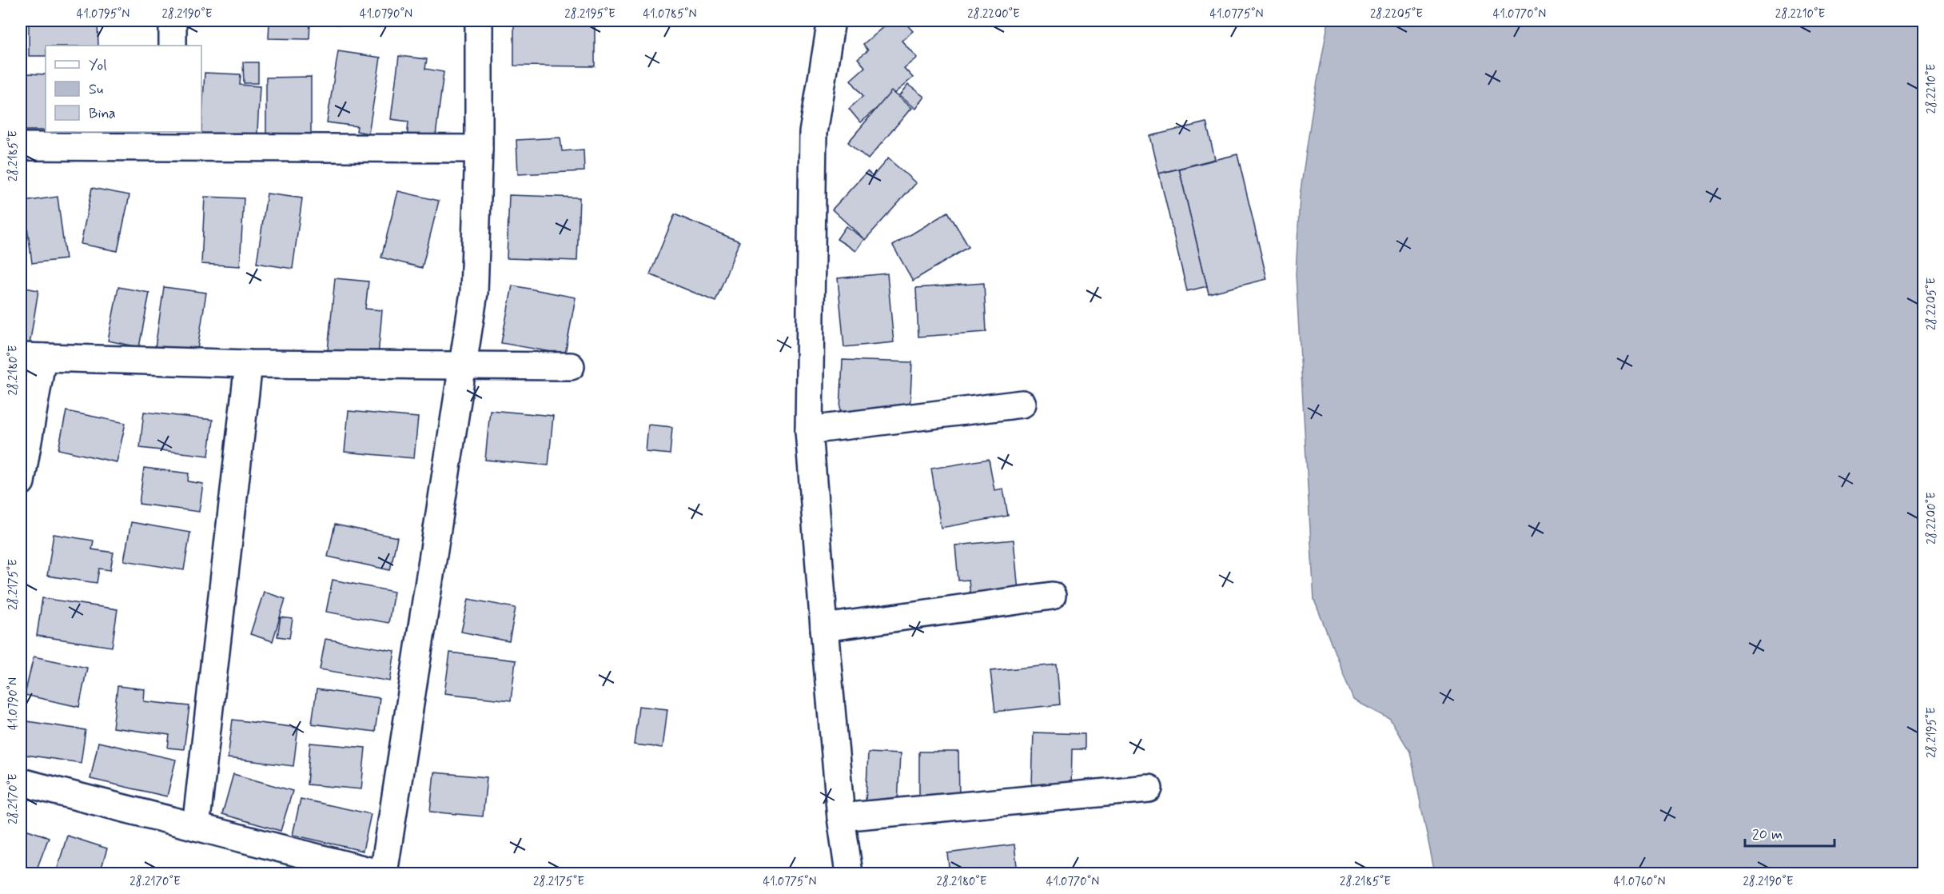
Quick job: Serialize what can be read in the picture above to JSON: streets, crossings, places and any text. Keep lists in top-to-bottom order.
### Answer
{
  "legend": ["Yol", "Su", "Bina"],
  "scale_bar": "20 m",
  "coordinates": [
    "41.0795°N",
    "28.2190°E",
    "41.0790°N",
    "28.2195°E",
    "41.0785°N",
    "28.2200°E",
    "41.0775°N",
    "28.2205°E",
    "41.0770°N",
    "28.2210°E",
    "28.2185°E",
    "28.2180°E",
    "28.2175°E",
    "28.2170°E",
    "41.0760°N"
  ]
}
